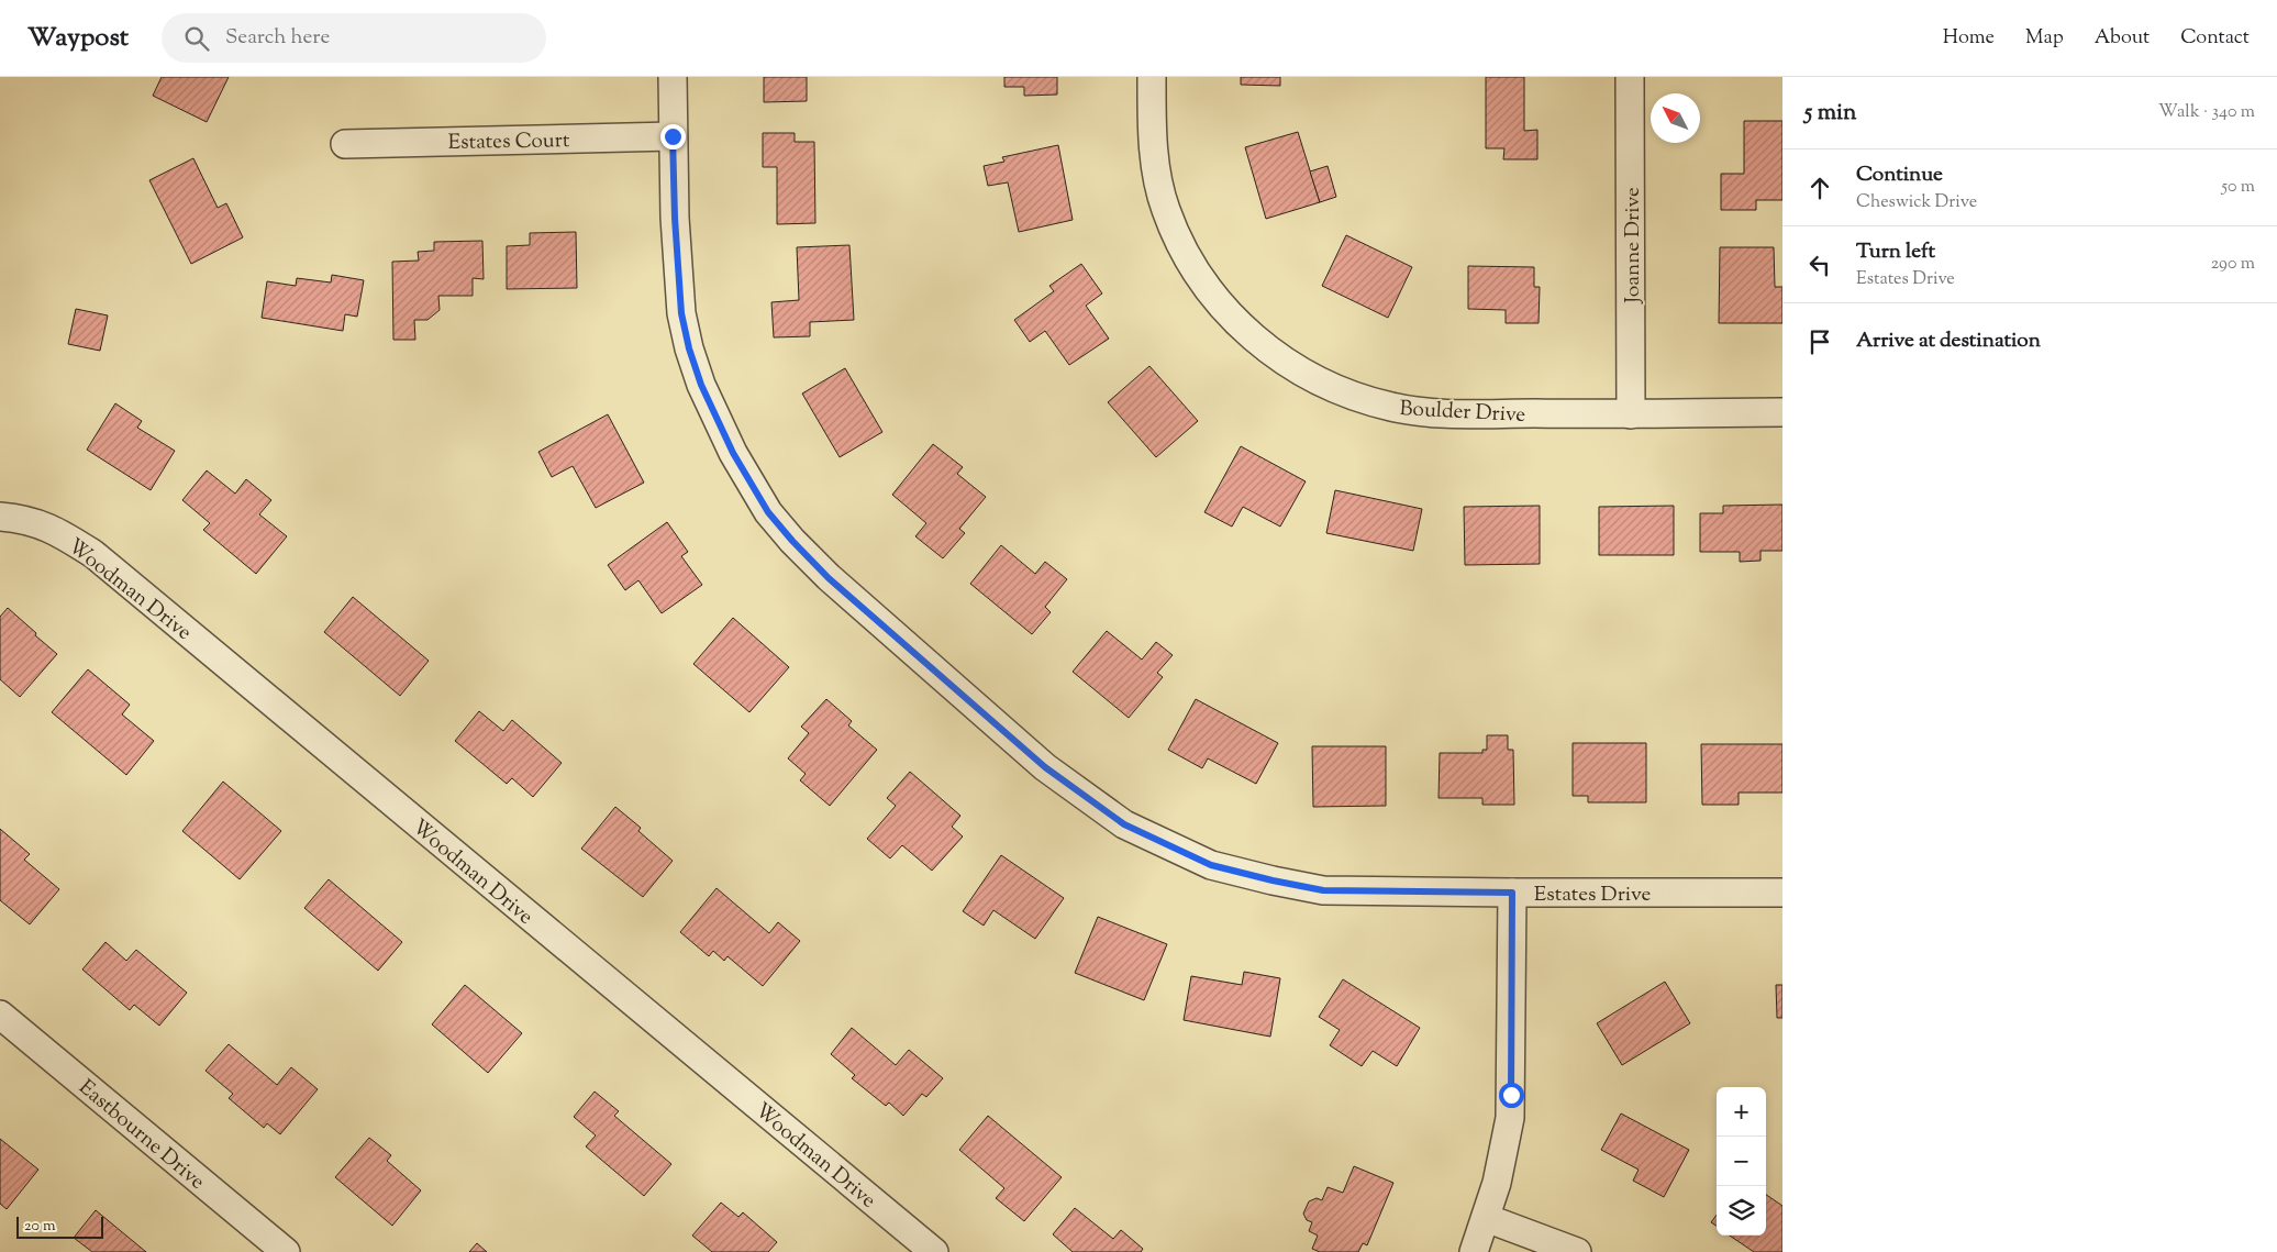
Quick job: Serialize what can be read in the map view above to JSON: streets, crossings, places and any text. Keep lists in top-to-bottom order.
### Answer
{
  "streets": {
    "street": [
      "Estates Court",
      "Joanne Drive",
      "Boulder Drive",
      "Woodman Drive",
      "Estates Drive",
      "Eastbourne Drive"
    ]
  },
  "crossings": [
    ["Estates Court", "Estates Drive"],
    ["Joanne Drive", "Boulder Drive"]
  ],
  "scale_bar": "20 m",
  "north": "top left",
  "page": {
    "header": "Waypost",
    "search": "Search here",
    "nav": [
      "Home",
      "Map",
      "About",
      "Contact"
    ],
    "heading": ["5 min", "Walk · 340 m"],
    "list": [
      ["Continue", "Cheswick Drive", "50 m"],
      ["Turn left", "Estates Drive", "290 m"],
      "Arrive at destination"
    ],
    "map_buttons": ["+", "−"],
    "scale": "20 m"
  }
}
